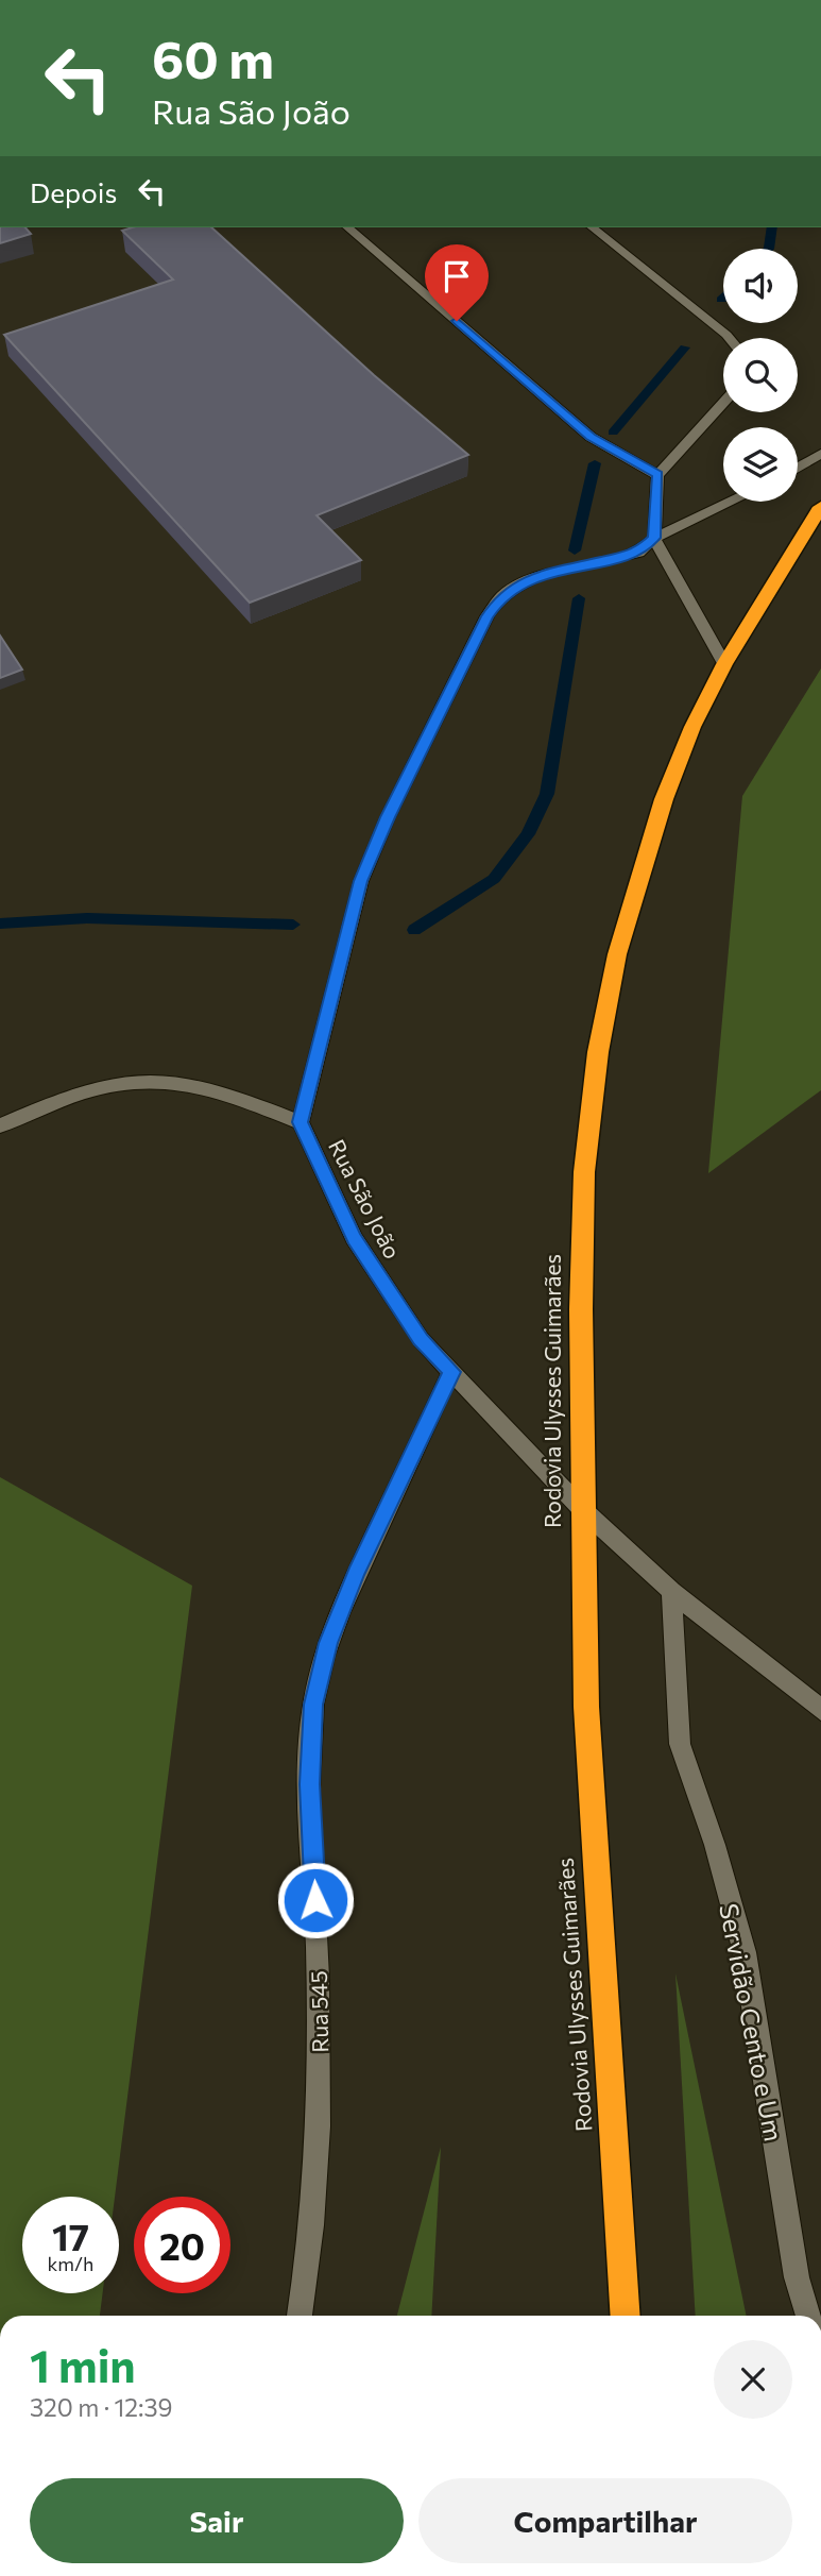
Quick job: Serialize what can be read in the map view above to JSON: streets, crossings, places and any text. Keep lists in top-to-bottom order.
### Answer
{
  "streets": {
    "highway": ["Rodovia Ulysses Guimarães"],
    "street": ["Rua São João", "Rua 545", "Servidão Cento e Um"]
  },
  "crossings": [
    ["Rua São João", "Rodovia Ulysses Guimarães"],
    ["Rua São João", "Rua 545"],
    ["Rua São João", "Servidão Cento e Um"]
  ],
  "page": {
    "turn": ["60 m", "Rua São João"],
    "then": "Depois",
    "speed": "17 km/h",
    "limit": "20",
    "heading": ["1 min", "320 m · 12:39"],
    "buttons": ["Sair", "Compartilhar"]
  }
}
